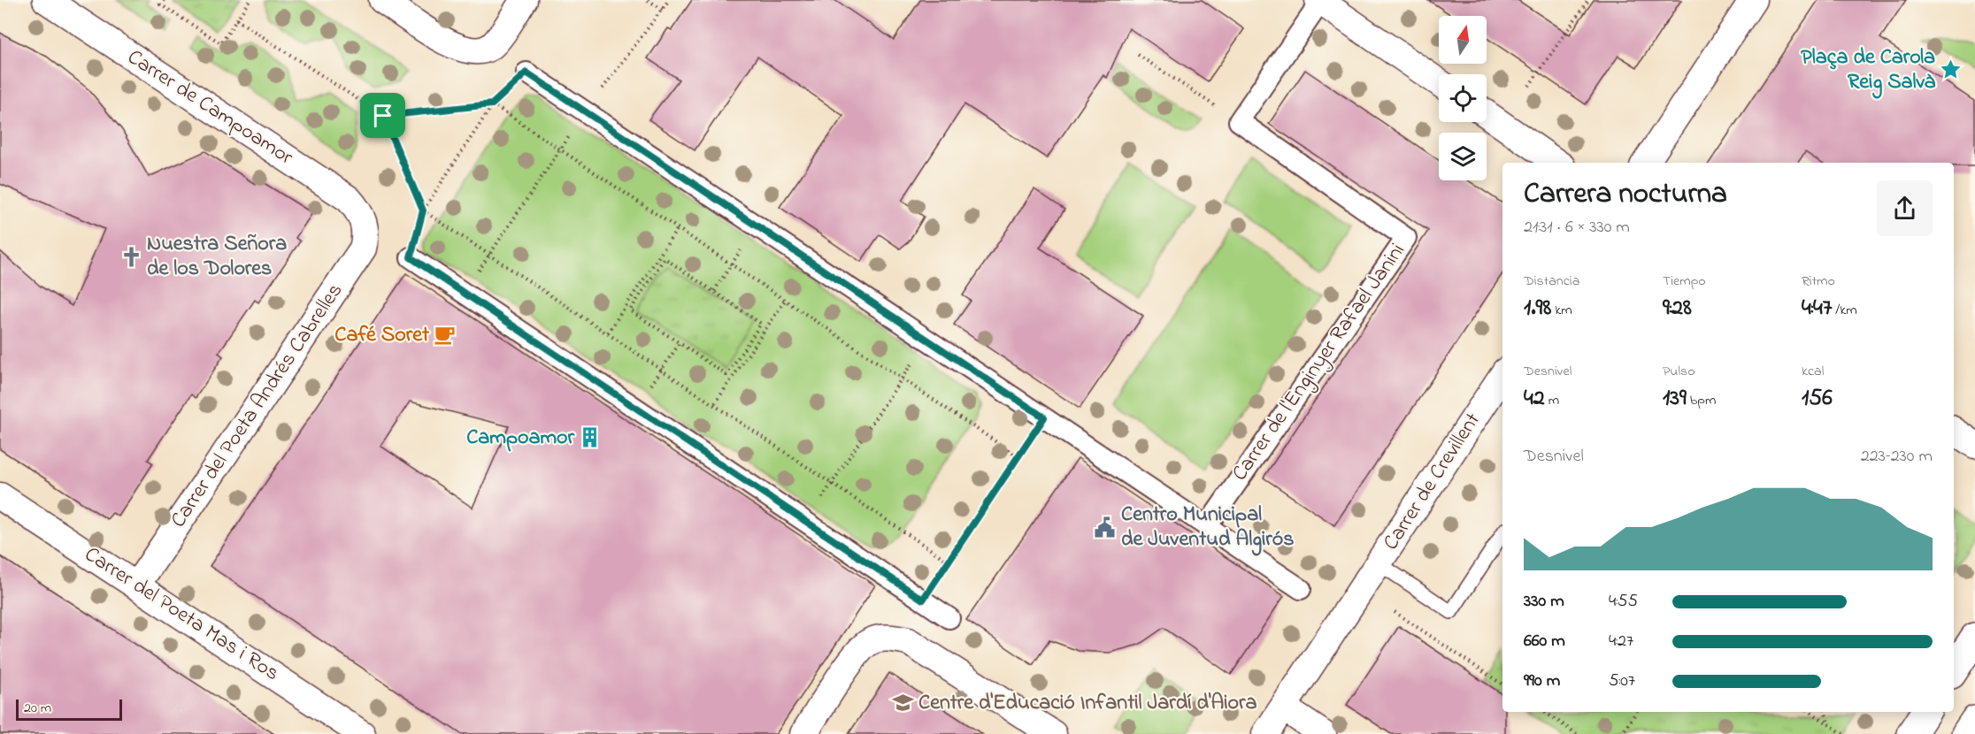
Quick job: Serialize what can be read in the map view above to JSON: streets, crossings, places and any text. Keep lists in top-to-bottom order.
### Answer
{
  "streets": {
    "street": [
      "Carrer de Campoamor",
      "Carrer de l'Enginyer Rafael Janini",
      "Carrer del Poeta Andrés Cabrelles",
      "Carrer de Crevillent",
      "Carrer del Poeta Mas i Ros"
    ]
  },
  "crossings": [
    ["Carrer de Campoamor", "Carrer del Poeta Andrés Cabrelles"],
    ["Carrer del Poeta Andrés Cabrelles", "Carrer del Poeta Mas i Ros"]
  ],
  "places": {
    "place": ["Plaça de Carola Reig Salvà"],
    "church": ["Nuestra Señora de los Dolores"],
    "cafe": ["Café Soret"],
    "building": ["Campoamor"],
    "public building": ["Centro Municipal de Juventud Algirós"],
    "school or university": ["Centre d'Educació Infantil Jardí d'Aiora"]
  },
  "scale_bar": "20 m",
  "north": "top",
  "page": {
    "heading": ["Carrera nocturna", "21:31 · 6 × 330 m"],
    "stats": [
      ["Distancia", "1.98 km"],
      ["Tiempo", "9:28"],
      ["Ritmo", "4:47 /km"],
      ["Desnivel", "42 m"],
      ["Pulso", "139 bpm"],
      ["kcal", "156"]
    ],
    "chart": ["Desnivel", "223–230 m"],
    "list": [
      {
        "name": "330 m",
        "note": "4:55"
      },
      {
        "name": "660 m",
        "note": "4:27"
      },
      {
        "name": "990 m",
        "note": "5:07"
      }
    ],
    "scale": "20 m"
  }
}
